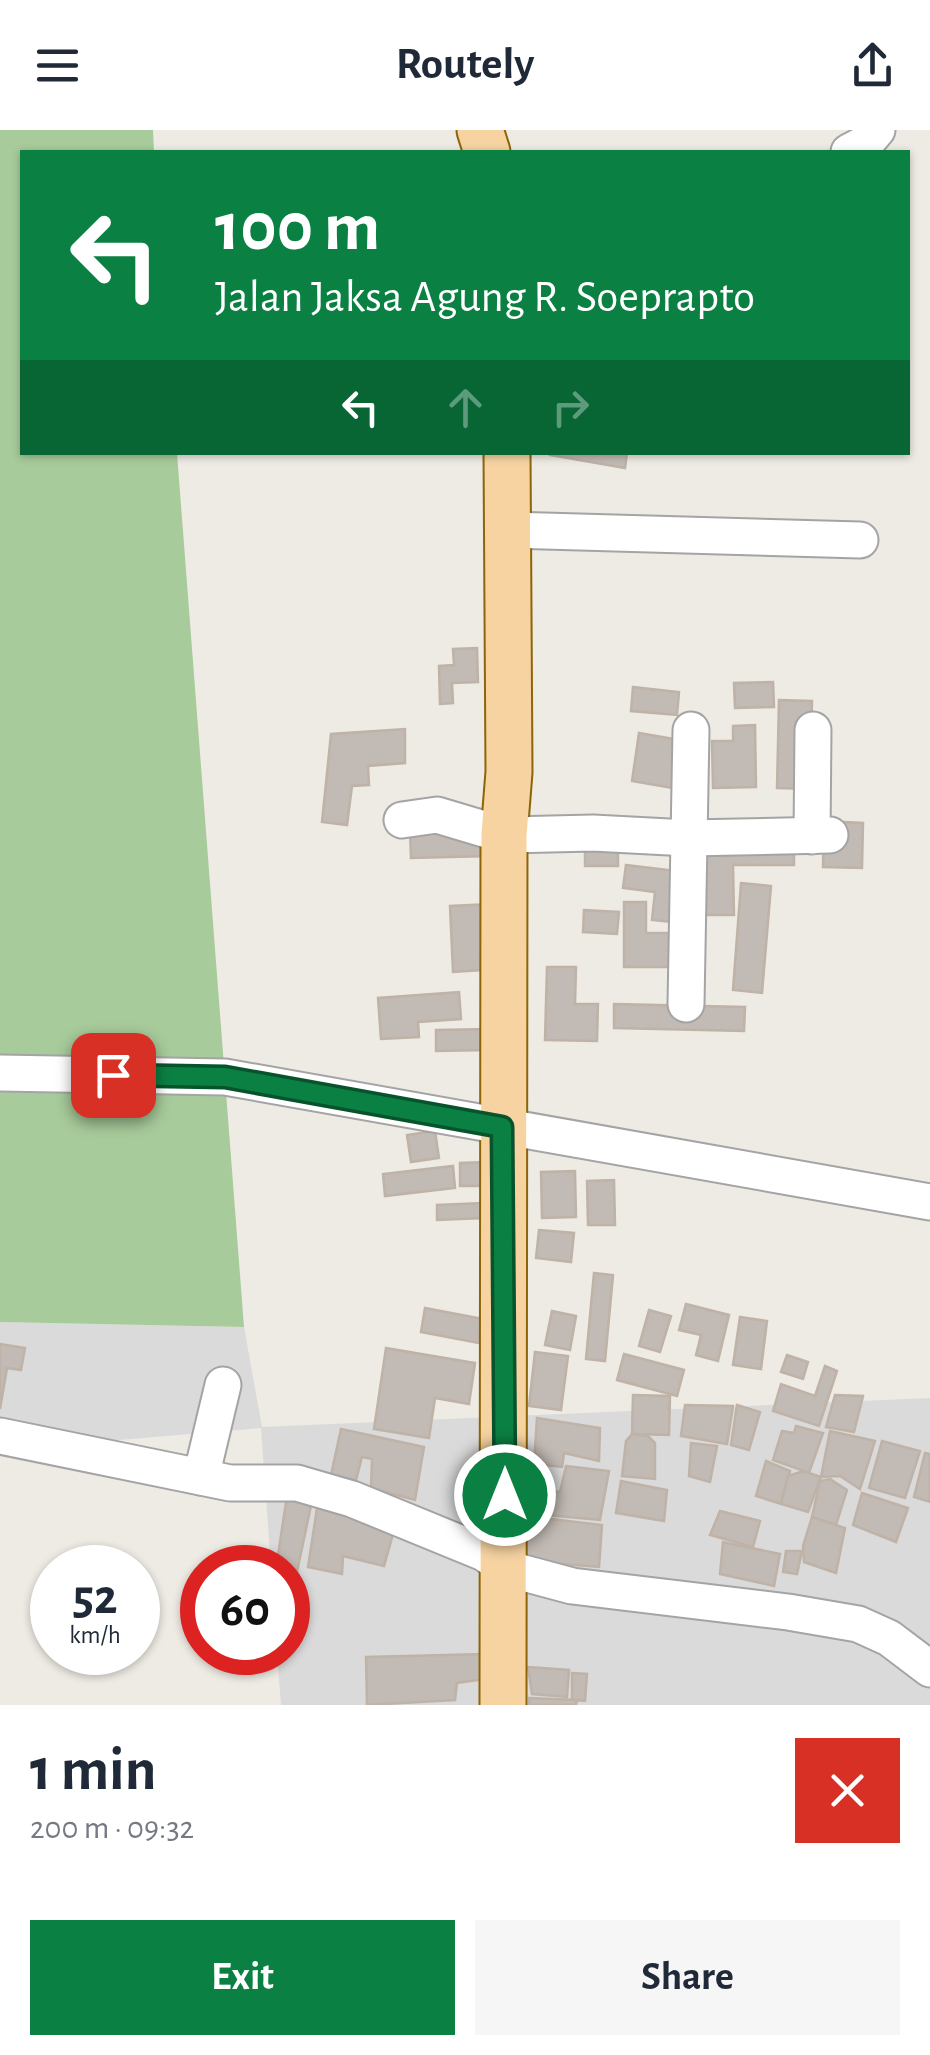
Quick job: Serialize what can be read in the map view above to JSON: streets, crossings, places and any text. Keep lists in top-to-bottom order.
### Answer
{
  "page": {
    "header": "Routely",
    "turn": ["100 m", "Jalan Jaksa Agung R. Soeprapto"],
    "speed": "52 km/h",
    "limit": "60",
    "heading": ["1 min", "200 m · 09:32"],
    "buttons": ["Exit", "Share"]
  }
}
